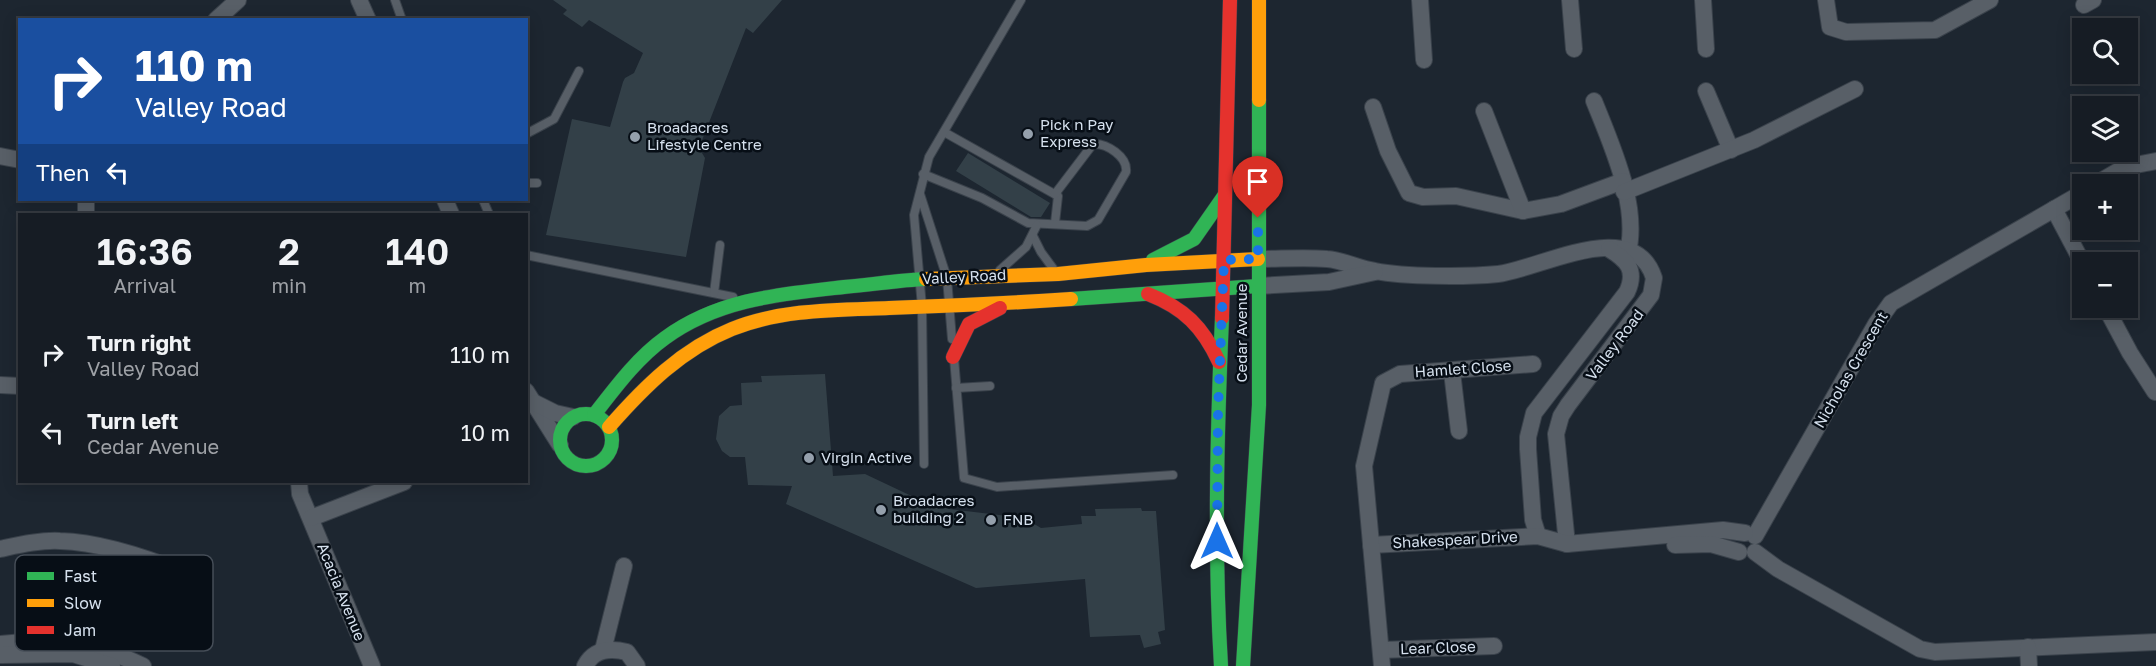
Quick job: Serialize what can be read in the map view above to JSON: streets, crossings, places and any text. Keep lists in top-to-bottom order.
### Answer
{
  "streets": {
    "street": [
      "Valley Road",
      "Cedar Avenue",
      "Hamlet Close",
      "Nicholas Crescent",
      "Shakespear Drive",
      "Acacia Avenue",
      "Lear Close"
    ]
  },
  "crossings": [
    ["Valley Road", "Cedar Avenue"],
    ["Hamlet Close", "Shakespear Drive"],
    ["Shakespear Drive", "Lear Close"]
  ],
  "places": [
    "Pick n Pay Express",
    "Broadacres Lifestyle Centre",
    "Virgin Active",
    "Broadacres building 2",
    "FNB"
  ],
  "legend": ["Fast", "Slow", "Jam"],
  "page": {
    "map_buttons": ["+", "−"],
    "turn": ["110 m", "Valley Road"],
    "then": "Then",
    "eta": [
      "16:36",
      "Arrival",
      "2",
      "min",
      "140",
      "m"
    ],
    "list": [
      {
        "name": "Turn right",
        "note": "Valley Road",
        "value": "110 m"
      },
      {
        "name": "Turn left",
        "note": "Cedar Avenue",
        "value": "10 m"
      }
    ]
  }
}
